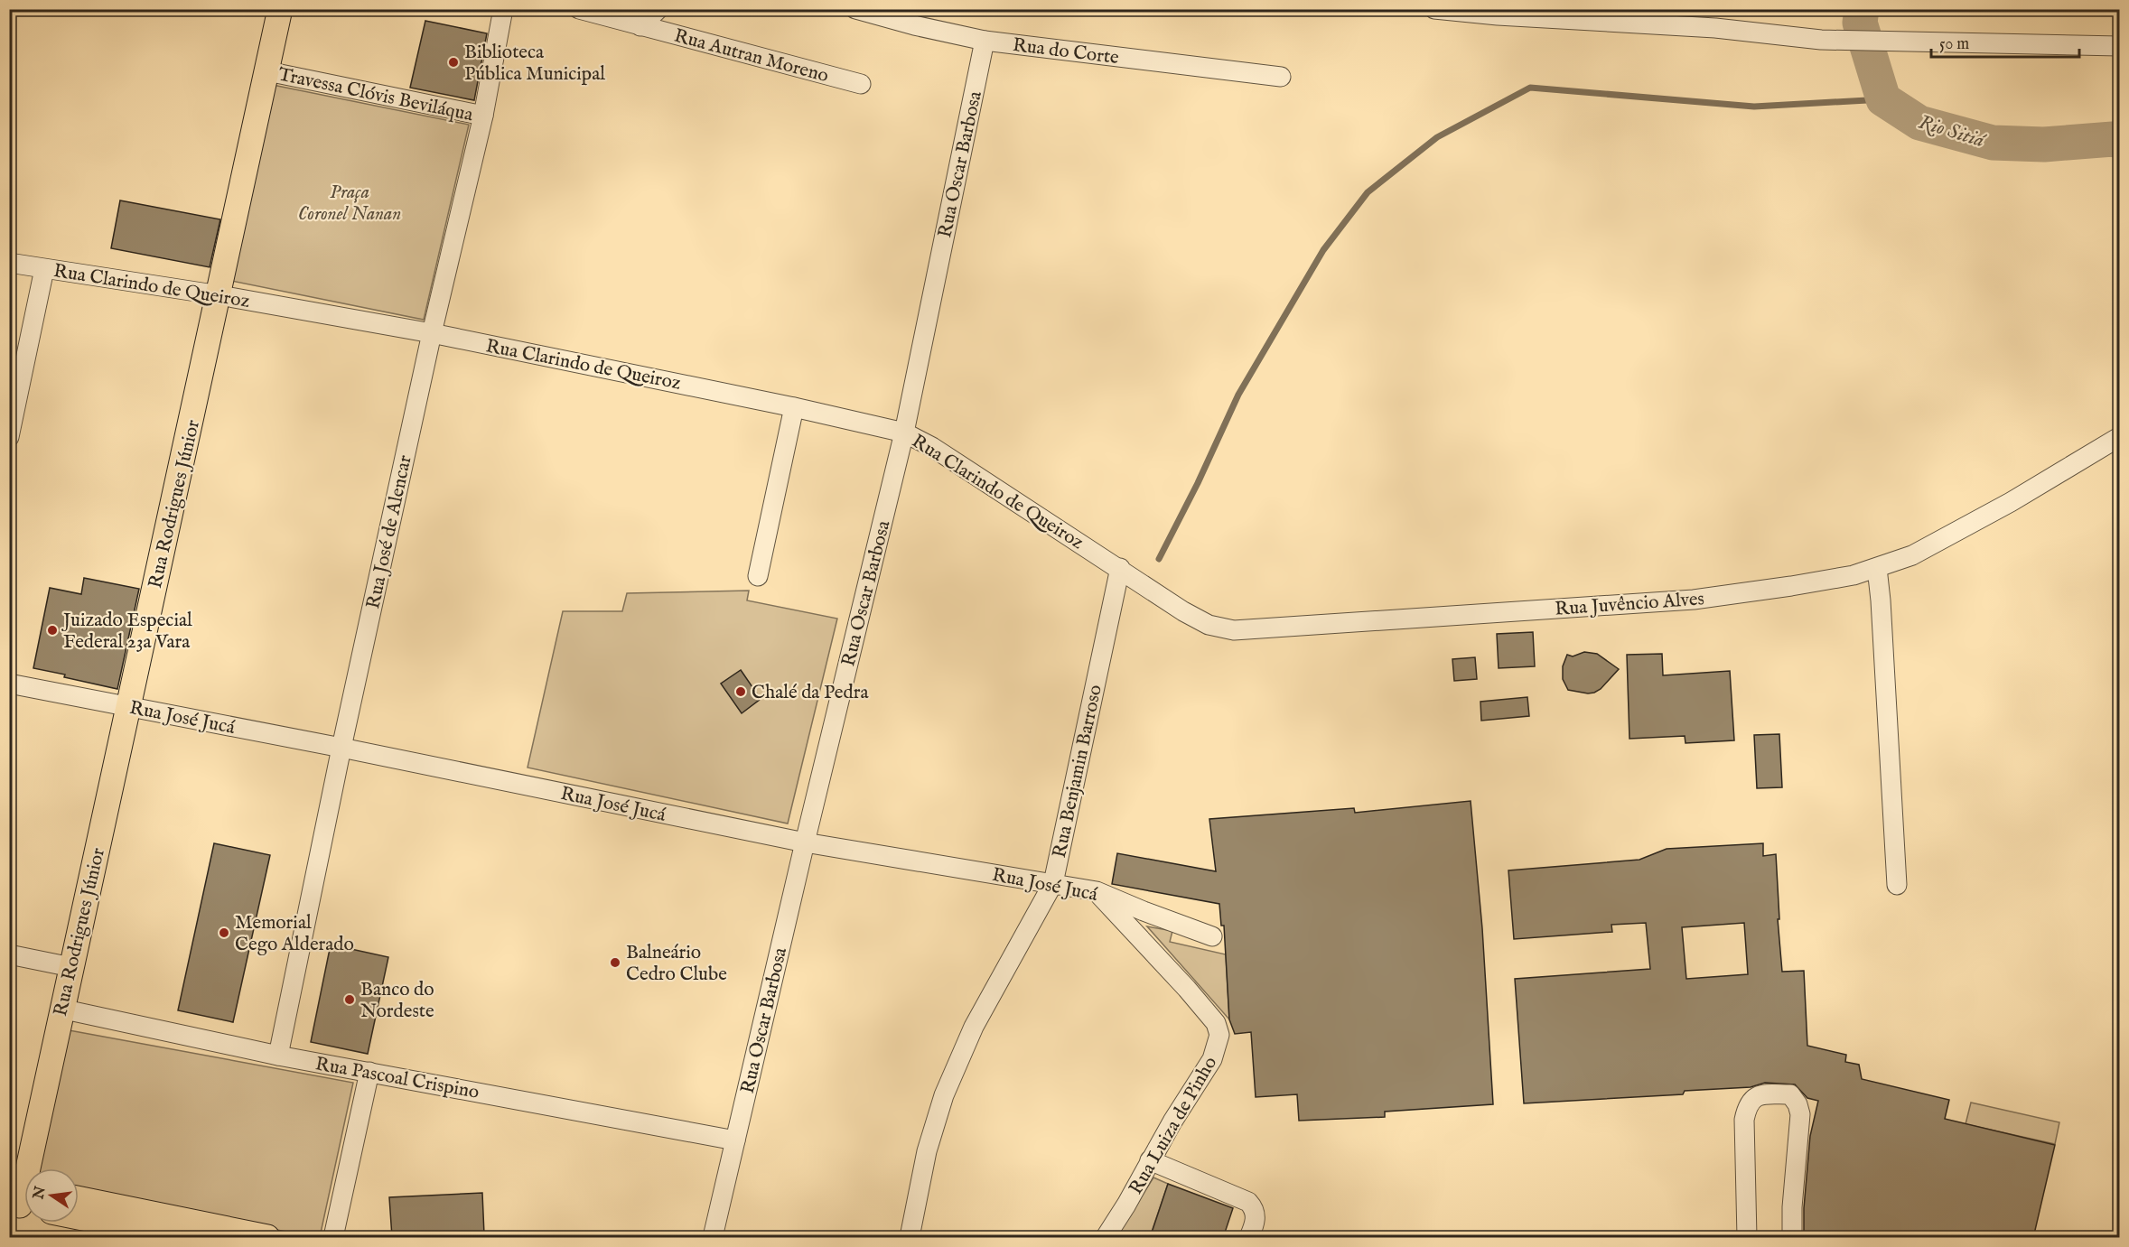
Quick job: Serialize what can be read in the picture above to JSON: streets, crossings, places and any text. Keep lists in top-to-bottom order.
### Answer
{
  "streets": {
    "main road": ["Rua Rodrigues Júnior"],
    "street": [
      "Rua do Corte",
      "Rua Autran Moreno",
      "Travessa Clóvis Beviláqua",
      "Rua Oscar Barbosa",
      "Rua Clarindo de Queiroz",
      "Rua José de Alencar",
      "Rua Juvêncio Alves",
      "Rua José Jucá",
      "Rua Benjamin Barroso",
      "Rua Pascoal Crispino",
      "Rua Luiza de Pinho"
    ]
  },
  "crossings": [
    ["Rua do Corte", "Rua Oscar Barbosa"],
    ["Travessa Clóvis Beviláqua", "Rua Rodrigues Júnior"],
    ["Travessa Clóvis Beviláqua", "Rua José de Alencar"],
    ["Rua Oscar Barbosa", "Rua Clarindo de Queiroz"],
    ["Rua Oscar Barbosa", "Rua José Jucá"],
    ["Rua Oscar Barbosa", "Rua Pascoal Crispino"],
    ["Rua Clarindo de Queiroz", "Rua Rodrigues Júnior"],
    ["Rua Clarindo de Queiroz", "Rua José de Alencar"],
    ["Rua Clarindo de Queiroz", "Rua Juvêncio Alves"],
    ["Rua Clarindo de Queiroz", "Rua Benjamin Barroso"],
    ["Rua Rodrigues Júnior", "Rua José Jucá"],
    ["Rua Rodrigues Júnior", "Rua Pascoal Crispino"],
    ["Rua José de Alencar", "Rua José Jucá"],
    ["Rua José de Alencar", "Rua Pascoal Crispino"],
    ["Rua Juvêncio Alves", "Rua Benjamin Barroso"],
    ["Rua José Jucá", "Rua Benjamin Barroso"],
    ["Rua José Jucá", "Rua Luiza de Pinho"]
  ],
  "water": ["Rio Sitiá"],
  "parks": ["Praça Coronel Nanan"],
  "places": [
    "Biblioteca Pública Municipal",
    "Juizado Especial Federal 23a Vara",
    "Chalé da Pedra",
    "Memorial Cego Alderado",
    "Balneário Cedro Clube",
    "Banco do Nordeste"
  ],
  "scale_bar": "50 m",
  "north": "left"
}
